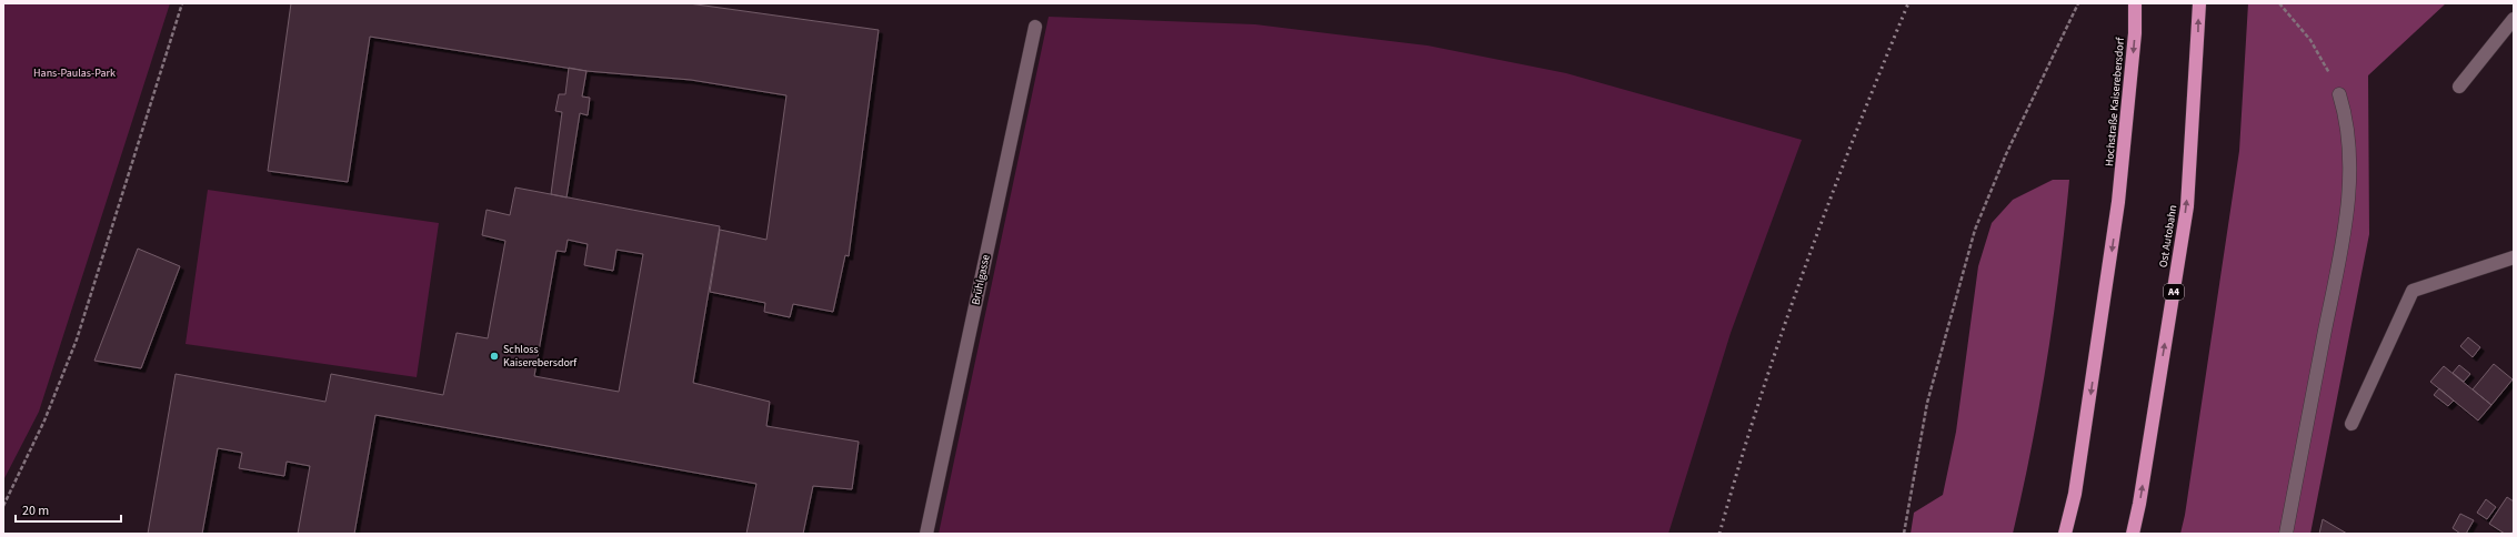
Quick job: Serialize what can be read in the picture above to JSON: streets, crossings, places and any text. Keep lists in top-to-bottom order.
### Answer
{
  "streets": {
    "highway": ["Hochstraße Kaiserebersdorf", "Ost Autobahn", "A4"],
    "street": ["Brühlgasse"]
  },
  "one_way": ["Hochstraße Kaiserebersdorf", "Ost Autobahn"],
  "parks": ["Hans-Paulas-Park"],
  "places": ["Schloss Kaiserebersdorf"],
  "scale_bar": "20 m"
}
